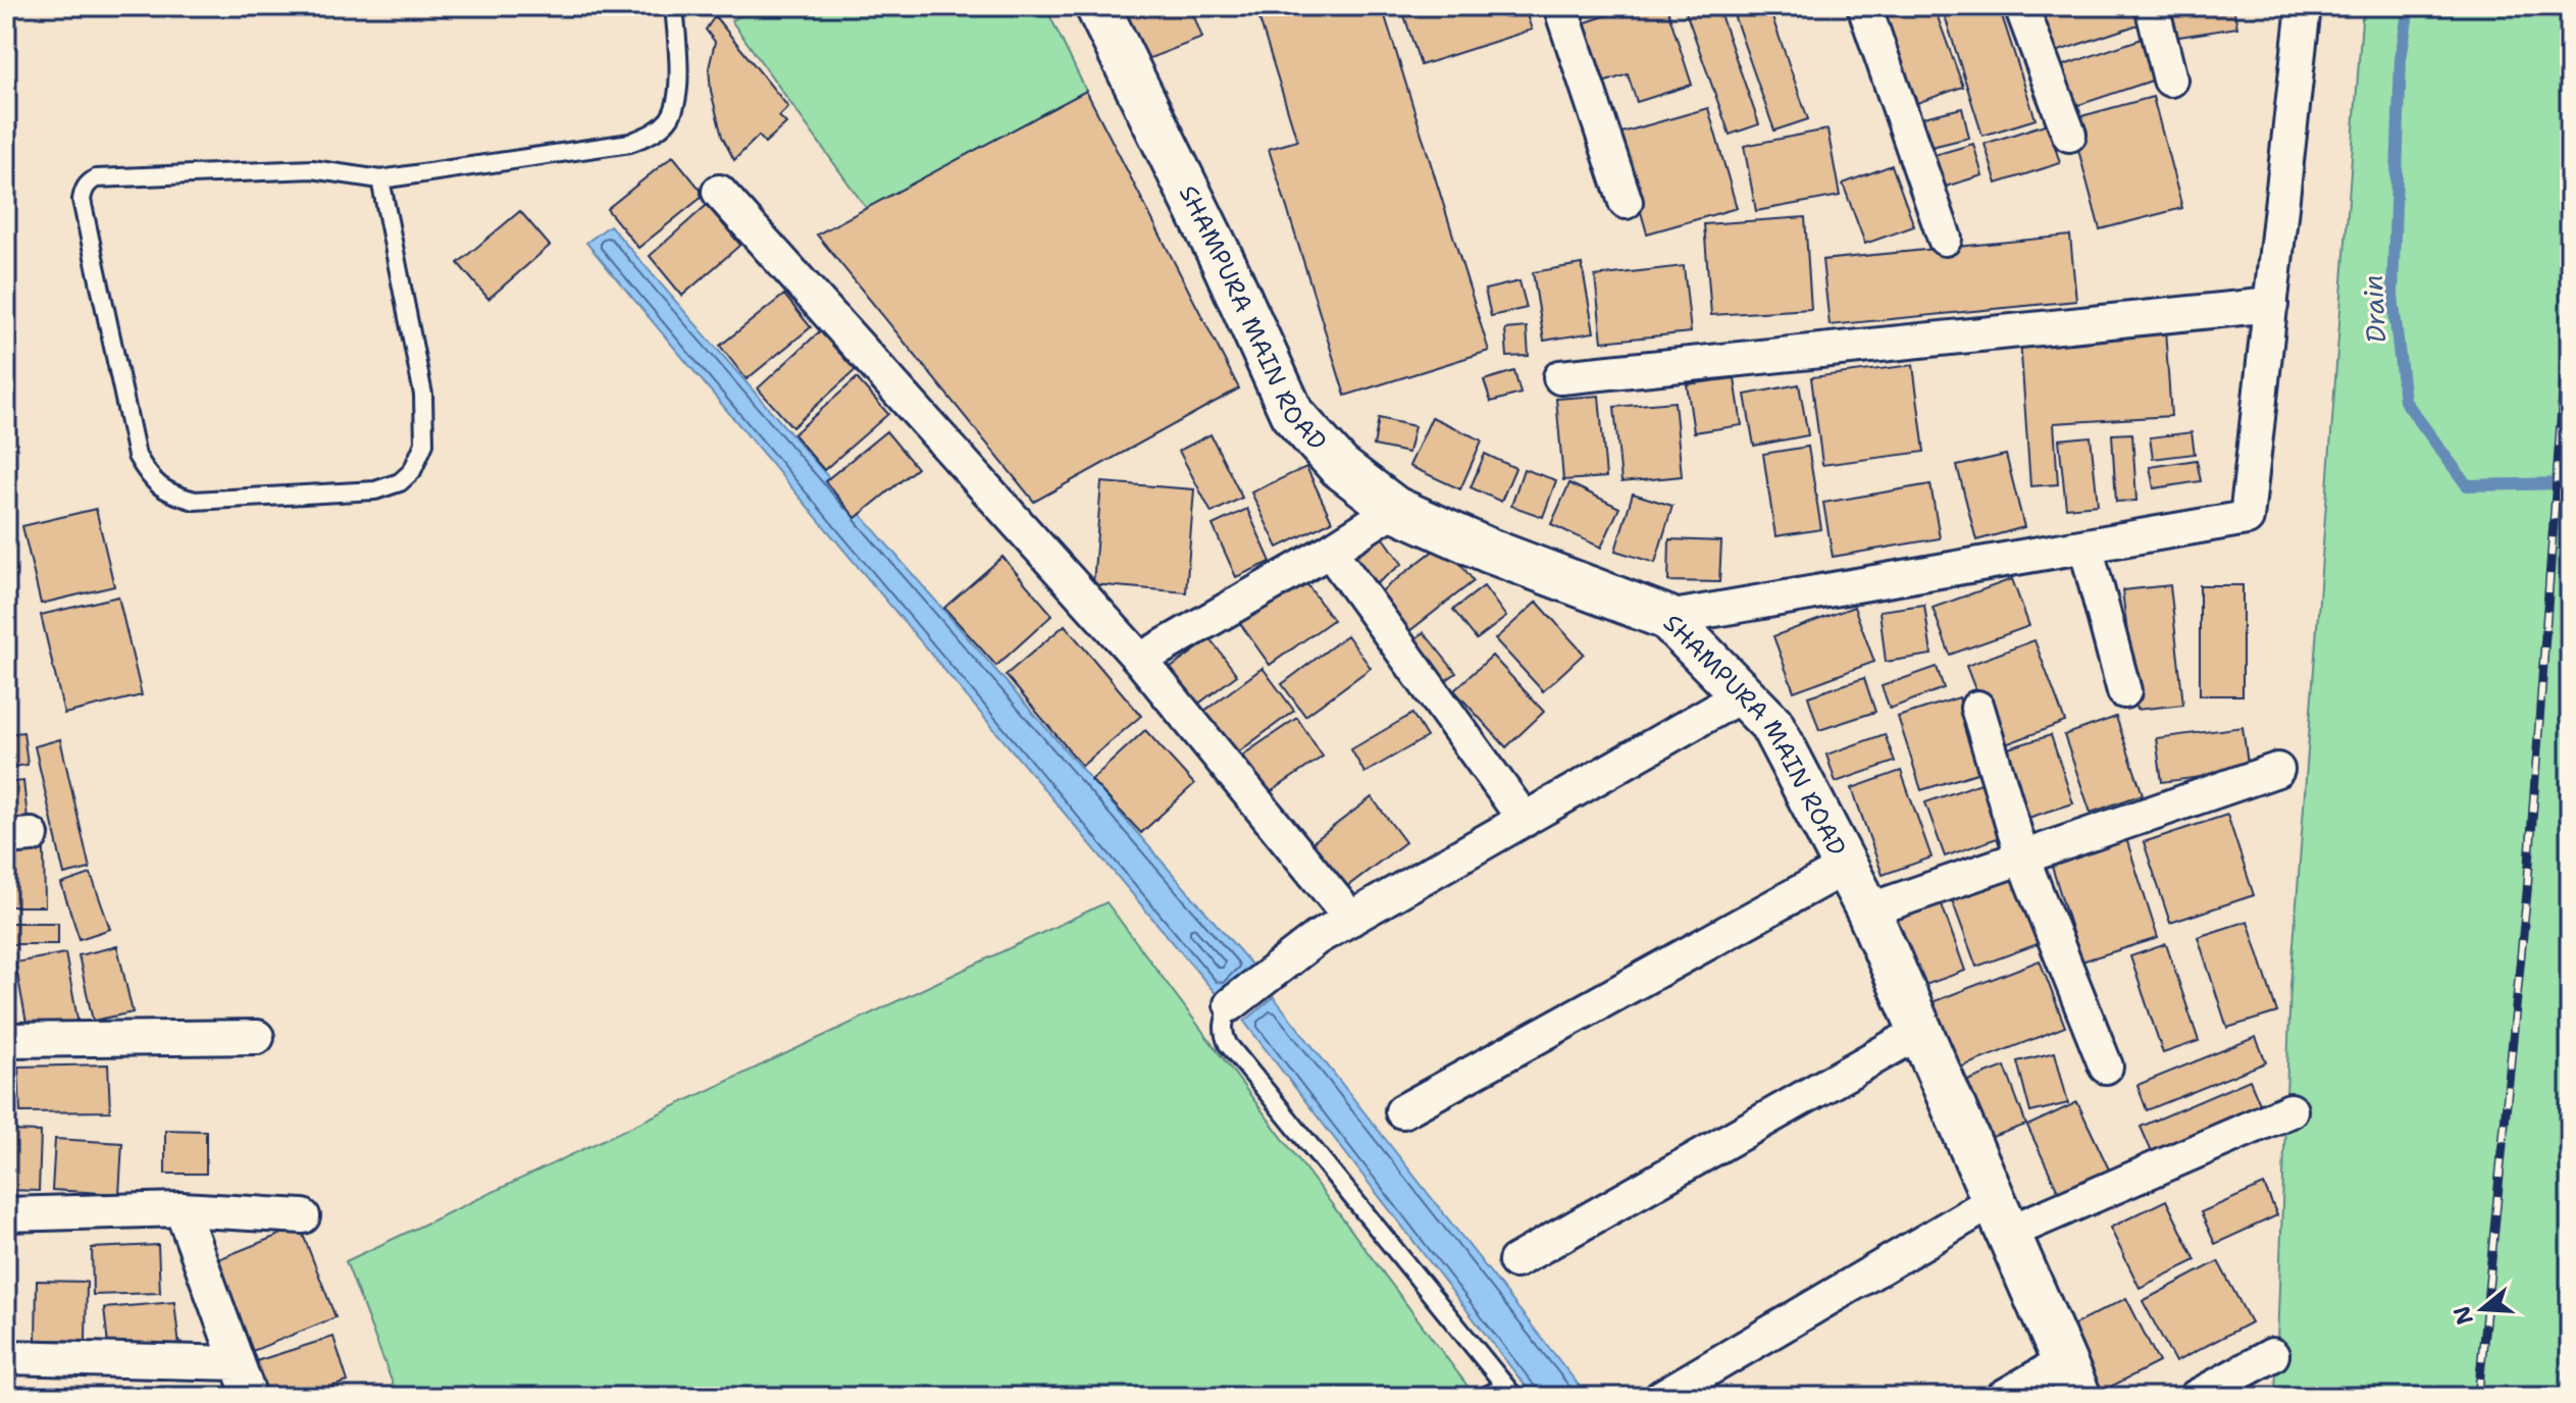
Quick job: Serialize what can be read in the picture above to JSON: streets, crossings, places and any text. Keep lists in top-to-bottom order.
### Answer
{
  "streets": {
    "street": ["SHAMPURA MAIN ROAD"]
  },
  "water": ["Drain"],
  "north": "left"
}
